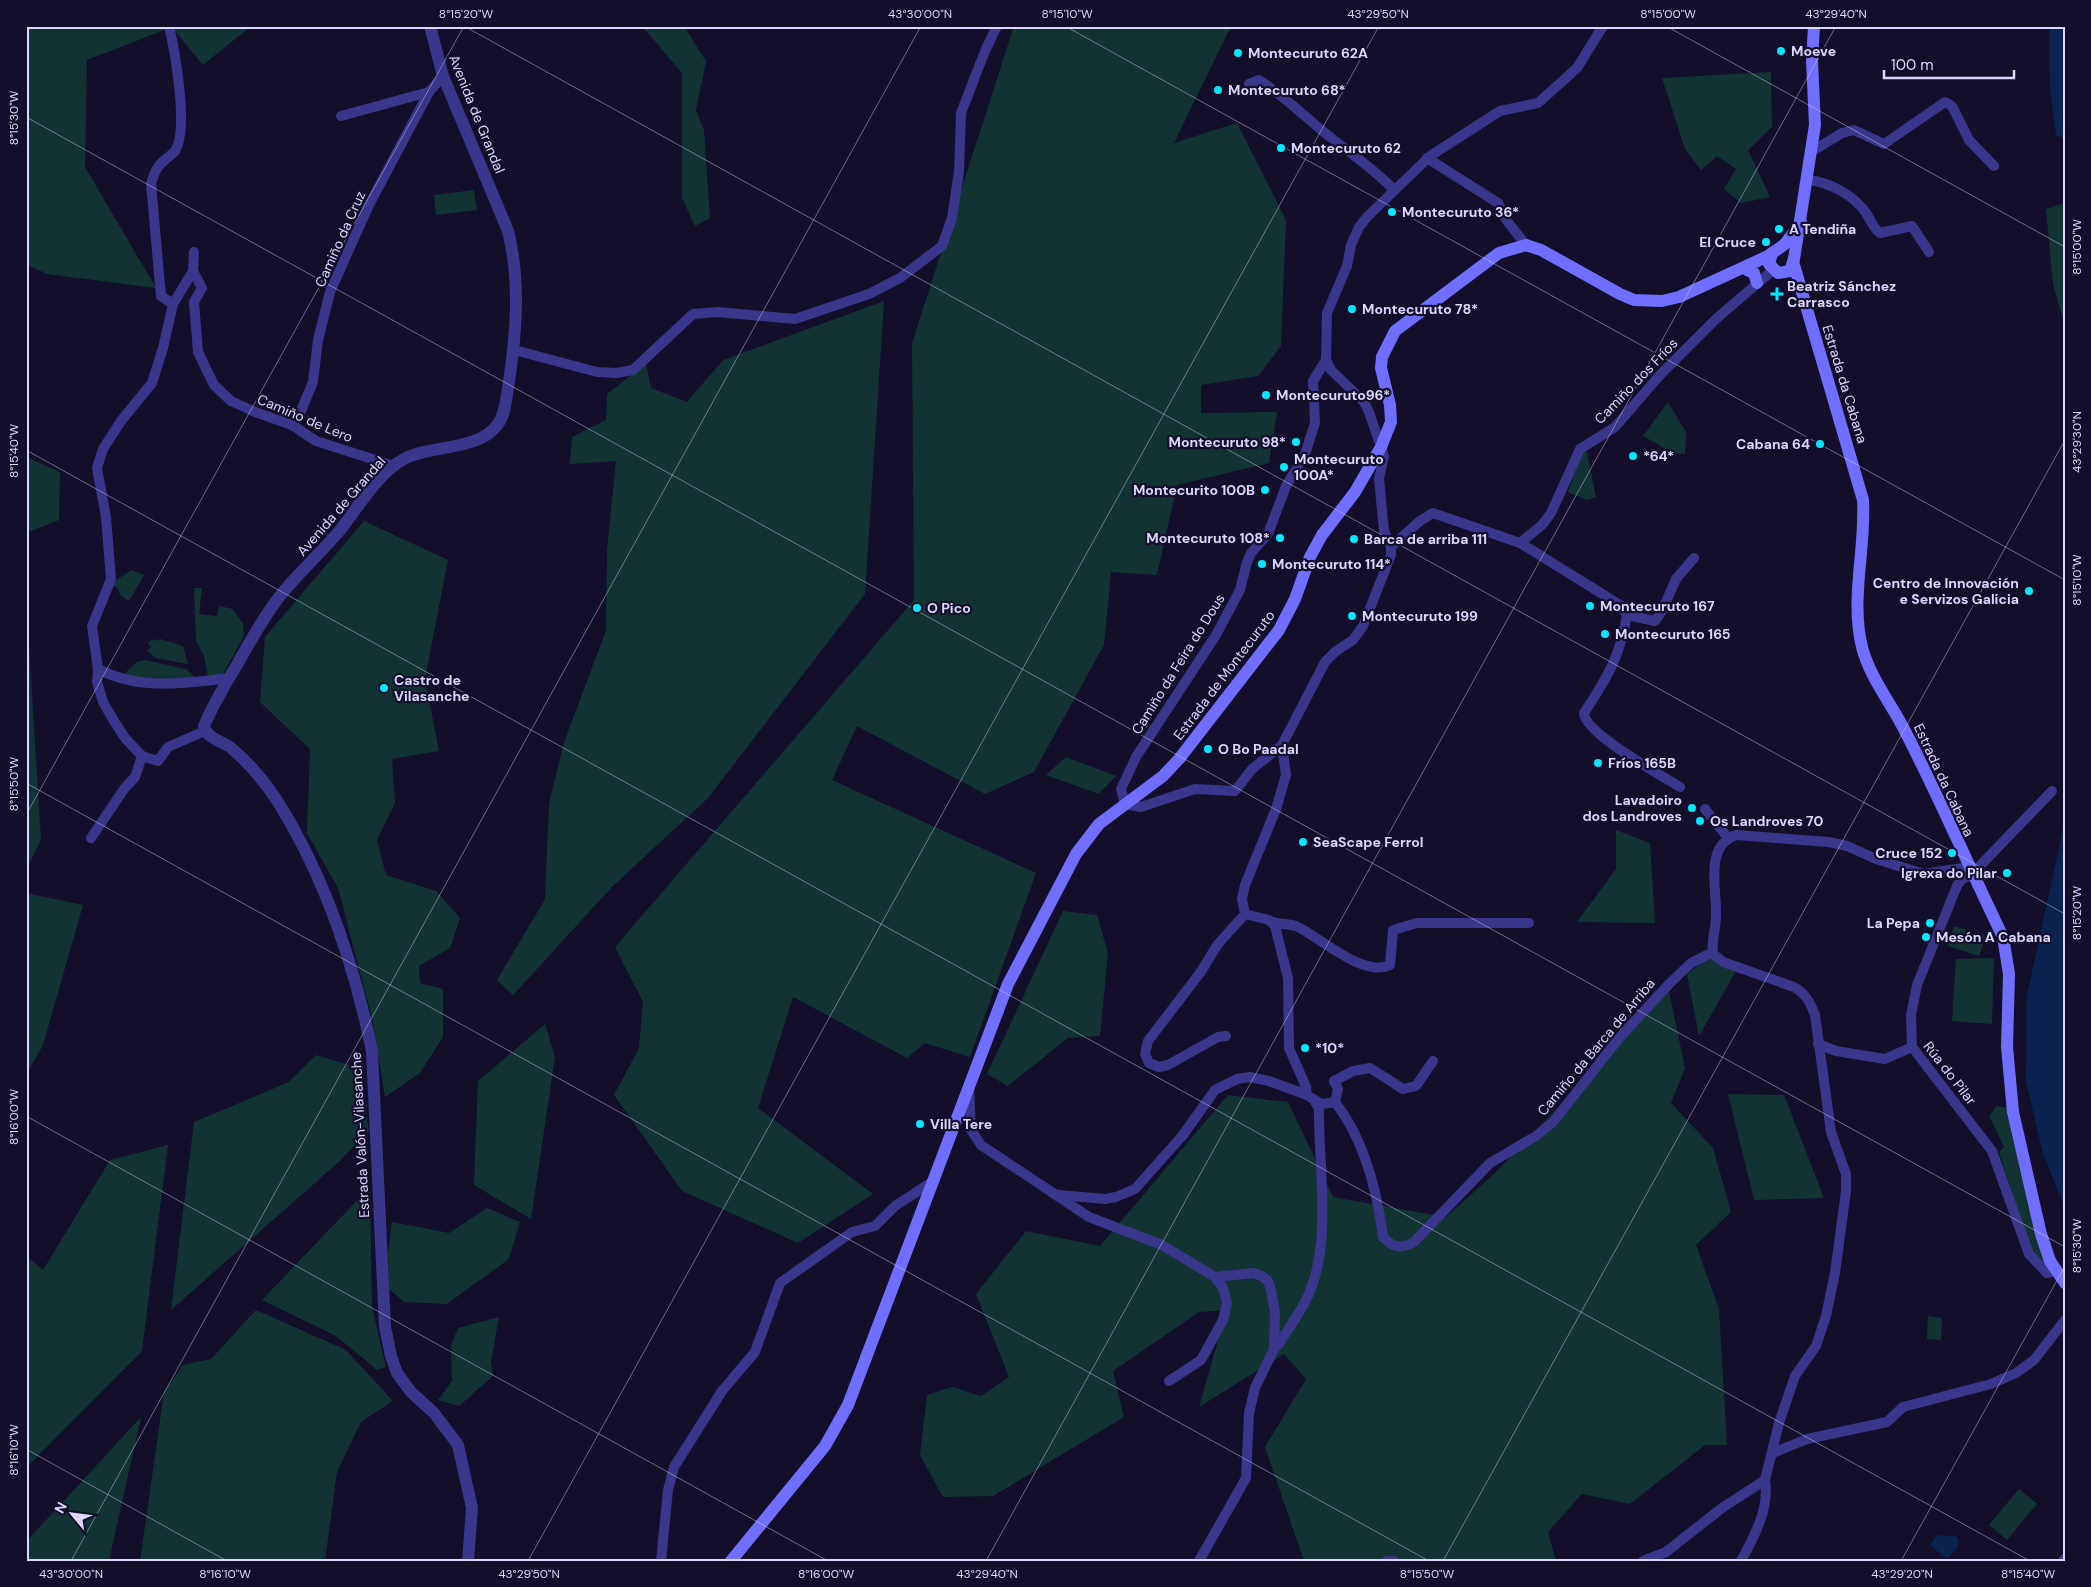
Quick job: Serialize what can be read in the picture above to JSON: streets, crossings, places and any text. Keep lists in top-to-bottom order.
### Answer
{
  "streets": {
    "main road": ["Estrada da Cabana", "Estrada de Montecuruto"],
    "street": [
      "Avenida de Grandal",
      "Camiño da Cruz",
      "Camiño dos Fríos",
      "Camiño de Lero",
      "Camiño da Feira do Dous",
      "Camiño da Barca de Arriba",
      "Rúa do Pilar",
      "Estrada Valón-Vilasanche"
    ]
  },
  "crossings": [
    ["Avenida de Grandal", "Camiño da Cruz"],
    ["Avenida de Grandal", "Camiño de Lero"],
    ["Avenida de Grandal", "Estrada Valón-Vilasanche"],
    ["Camiño da Cruz", "Camiño de Lero"],
    ["Camiño dos Fríos", "Estrada da Cabana"],
    ["Estrada da Cabana", "Rúa do Pilar"],
    ["Camiño da Feira do Dous", "Estrada de Montecuruto"]
  ],
  "places": {
    "other": [
      "Moeve",
      "Montecuruto 62A",
      "Montecuruto 68*",
      "Montecuruto 62",
      "Montecuruto 36*",
      "A Tendiña",
      "El Cruce",
      "Montecuruto 78*",
      "Montecuruto96*",
      "Montecuruto 98*",
      "Cabana 64",
      "*64*",
      "Montecuruto 100A*",
      "Montecurito 100B",
      "Montecuruto 108*",
      "Barca de arriba 111",
      "Montecuruto 114*",
      "Centro de Innovación e Servizos Galicia",
      "Montecuruto 167",
      "O Pico",
      "Montecuruto 199",
      "Montecuruto 165",
      "Castro de Vilasanche",
      "O Bo Paadal",
      "Fríos 165B",
      "Lavadoiro dos Landroves",
      "Os Landroves 70",
      "SeaScape Ferrol",
      "Cruce 152",
      "Igrexa do Pilar",
      "La Pepa",
      "Mesón A Cabana",
      "*10*",
      "Villa Tere"
    ],
    "health": ["Beatriz Sánchez Carrasco"]
  },
  "scale_bar": "100 m",
  "north": "top left",
  "coordinates": [
    "8°15'20\"W",
    "43°30'00\"N",
    "8°15'10\"W",
    "43°29'50\"N",
    "8°15'00\"W",
    "43°29'40\"N",
    "8°15'30\"W",
    "43°29'30\"N",
    "8°15'40\"W",
    "8°15'50\"W",
    "8°16'00\"W",
    "8°16'10\"W",
    "43°29'20\"N"
  ]
}
